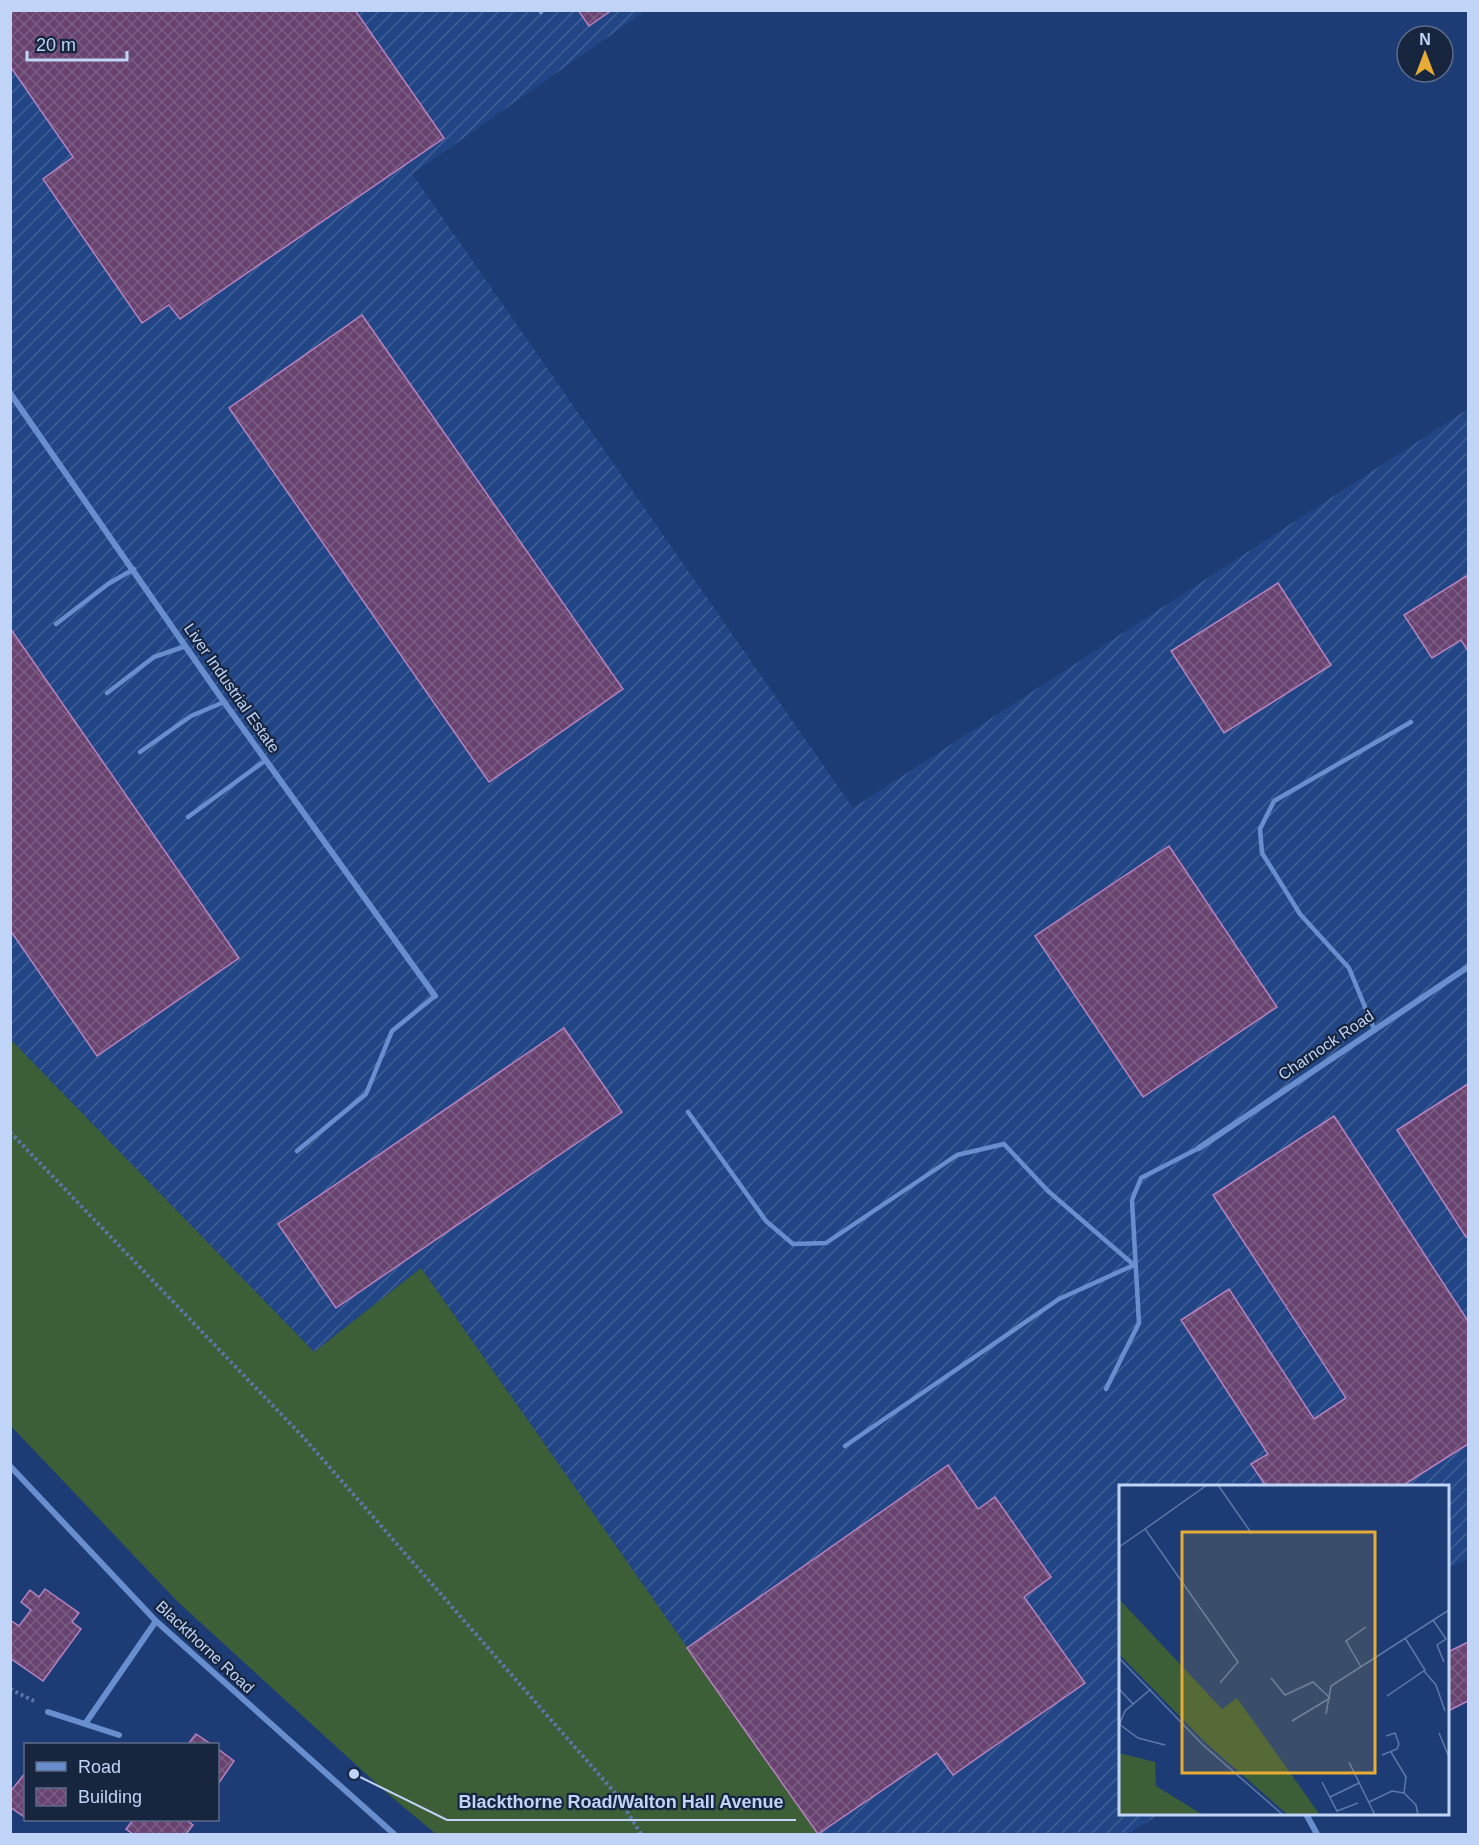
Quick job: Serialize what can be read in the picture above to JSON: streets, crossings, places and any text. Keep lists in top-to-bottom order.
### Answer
{
  "streets": {
    "street": ["Liver Industrial Estate", "Charnock Road", "Blackthorne Road"]
  },
  "places": ["Blackthorne Road/Walton Hall Avenue"],
  "legend": ["Road", "Building"],
  "scale_bar": "20 m",
  "north": "top"
}
